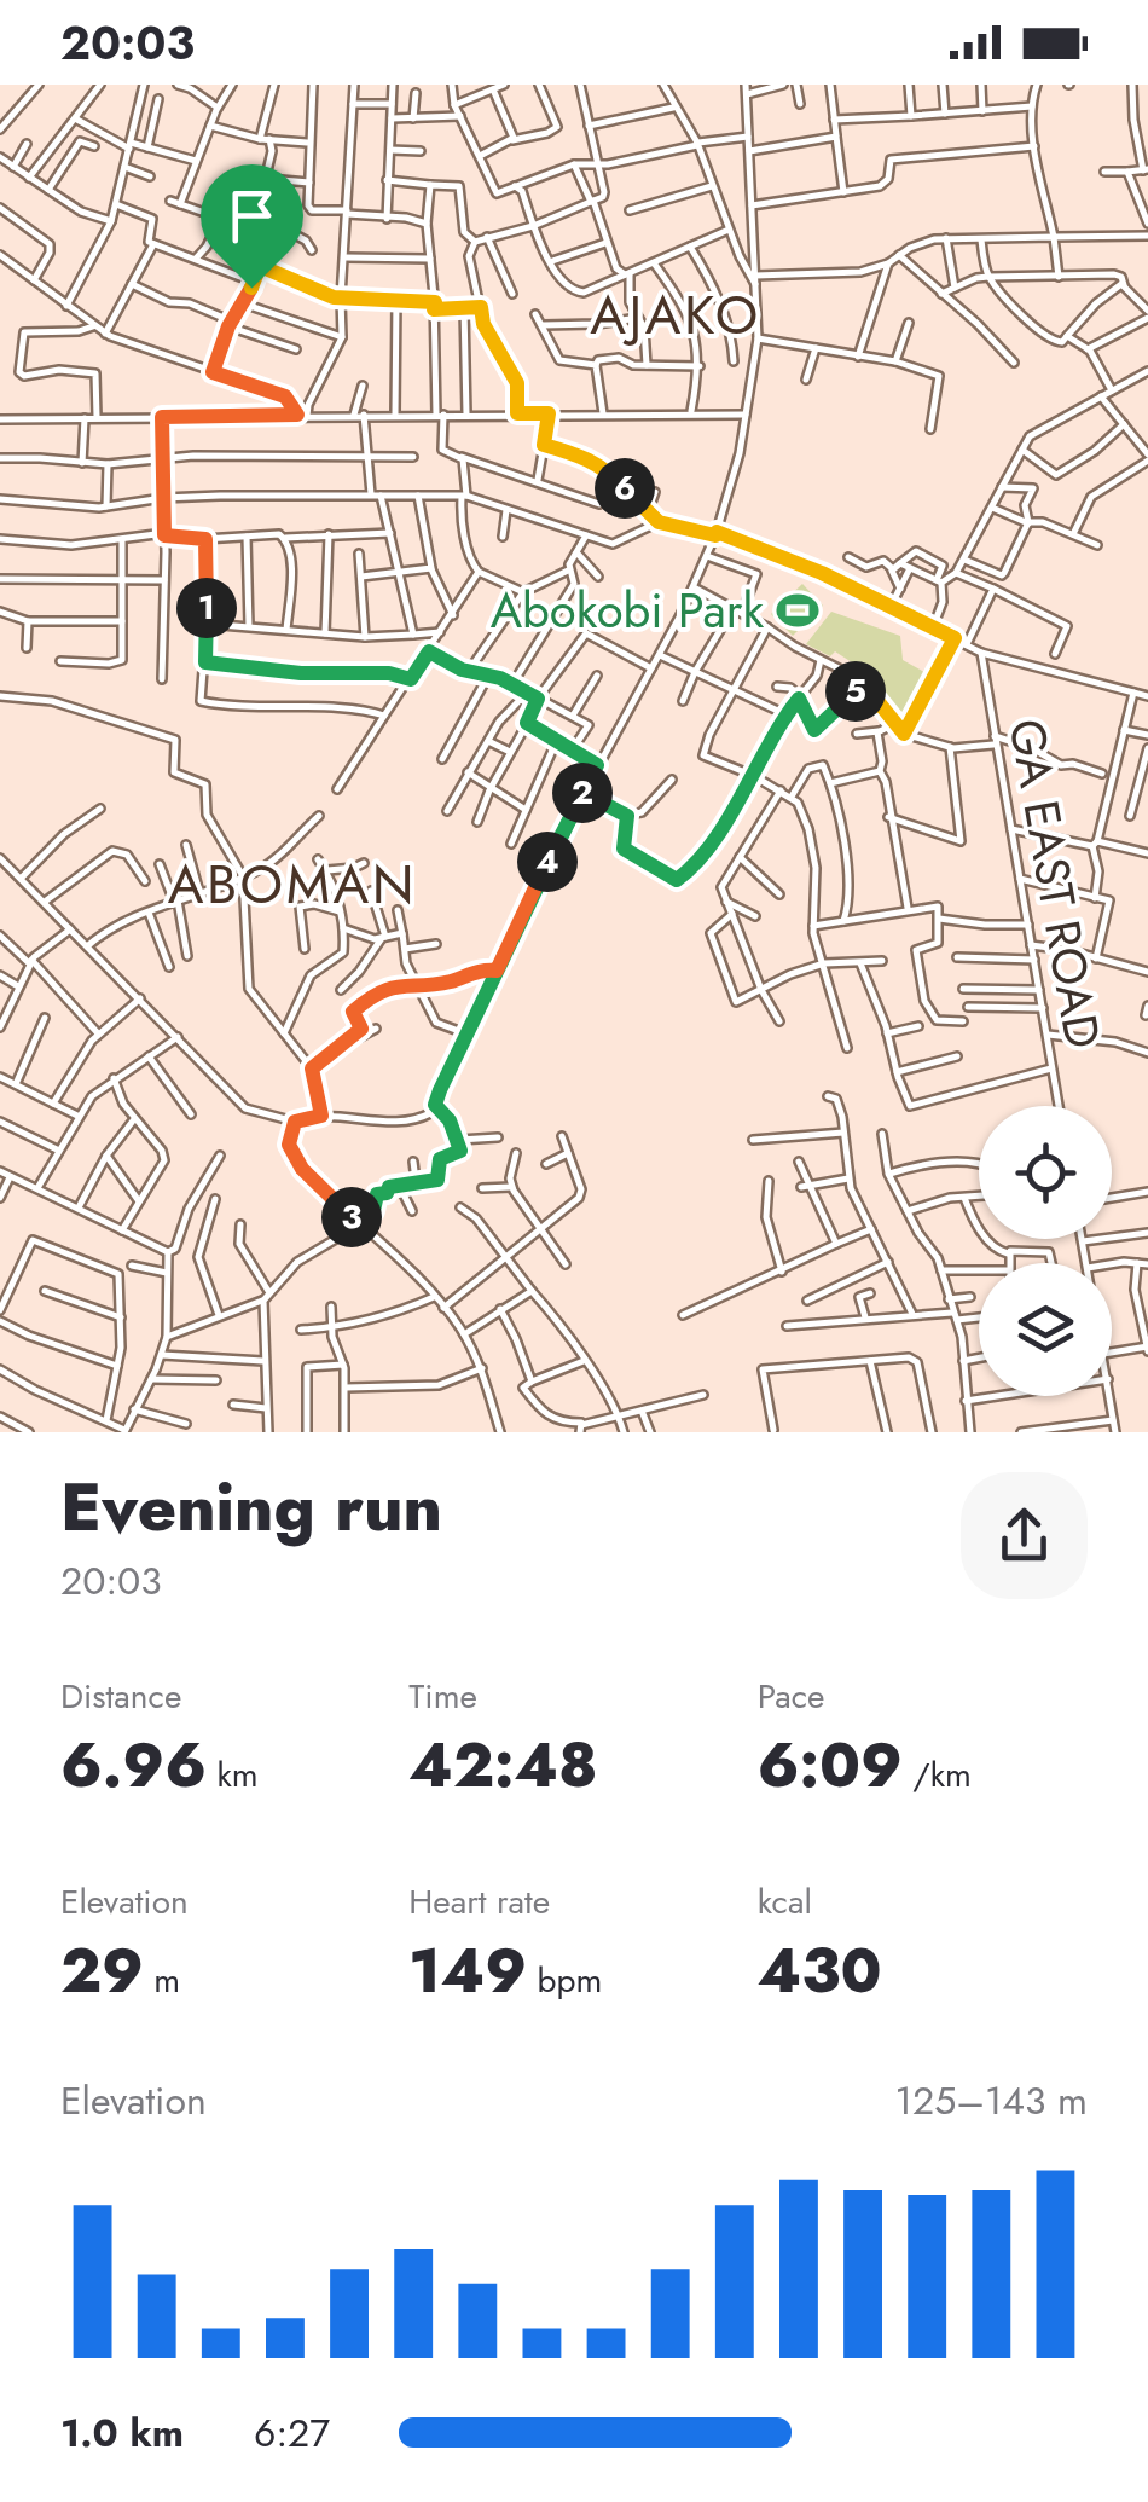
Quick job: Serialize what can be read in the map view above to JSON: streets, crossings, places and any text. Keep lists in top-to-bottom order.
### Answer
{
  "streets": {
    "street": ["GA EAST ROAD"]
  },
  "districts": ["AJAKO", "ABOMAN"],
  "places": {
    "sports": ["Abokobi Park"]
  },
  "page": {
    "status": "20:03",
    "pins": [
      "6",
      "1",
      "5",
      "2",
      "4",
      "3"
    ],
    "heading": ["Evening run", "20:03"],
    "stats": [
      ["Distance", "6.96 km"],
      ["Time", "42:48"],
      ["Pace", "6:09 /km"],
      ["Elevation", "29 m"],
      ["Heart rate", "149 bpm"],
      ["kcal", "430"]
    ],
    "chart": ["Elevation", "125–143 m"],
    "list": [
      {
        "name": "1.0 km",
        "note": "6:27"
      }
    ]
  }
}
